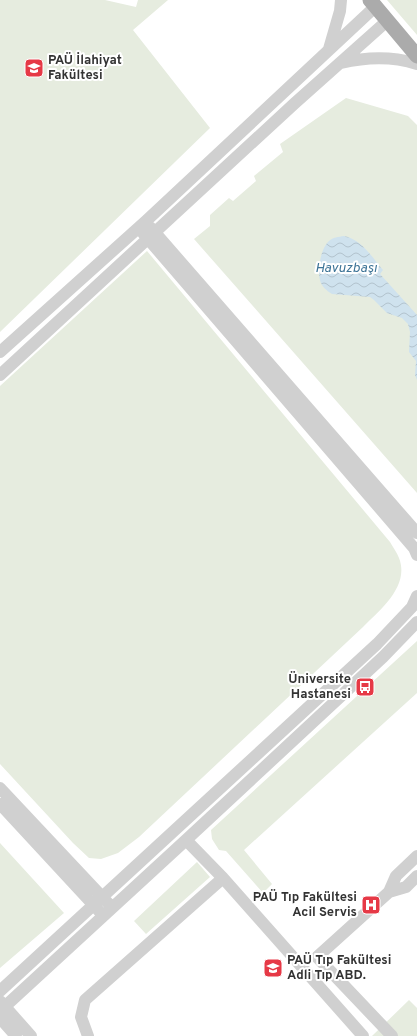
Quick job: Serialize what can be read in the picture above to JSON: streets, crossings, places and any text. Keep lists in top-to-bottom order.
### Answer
{
  "water": ["Havuzbaşı"],
  "places": {
    "school or university": ["PAÜ İlahiyat Fakültesi", "PAÜ Tıp Fakültesi Adli Tıp ABD."],
    "bus stop": ["Üniversite Hastanesi"],
    "hospital": ["PAÜ Tıp Fakültesi Acil Servis"]
  }
}
